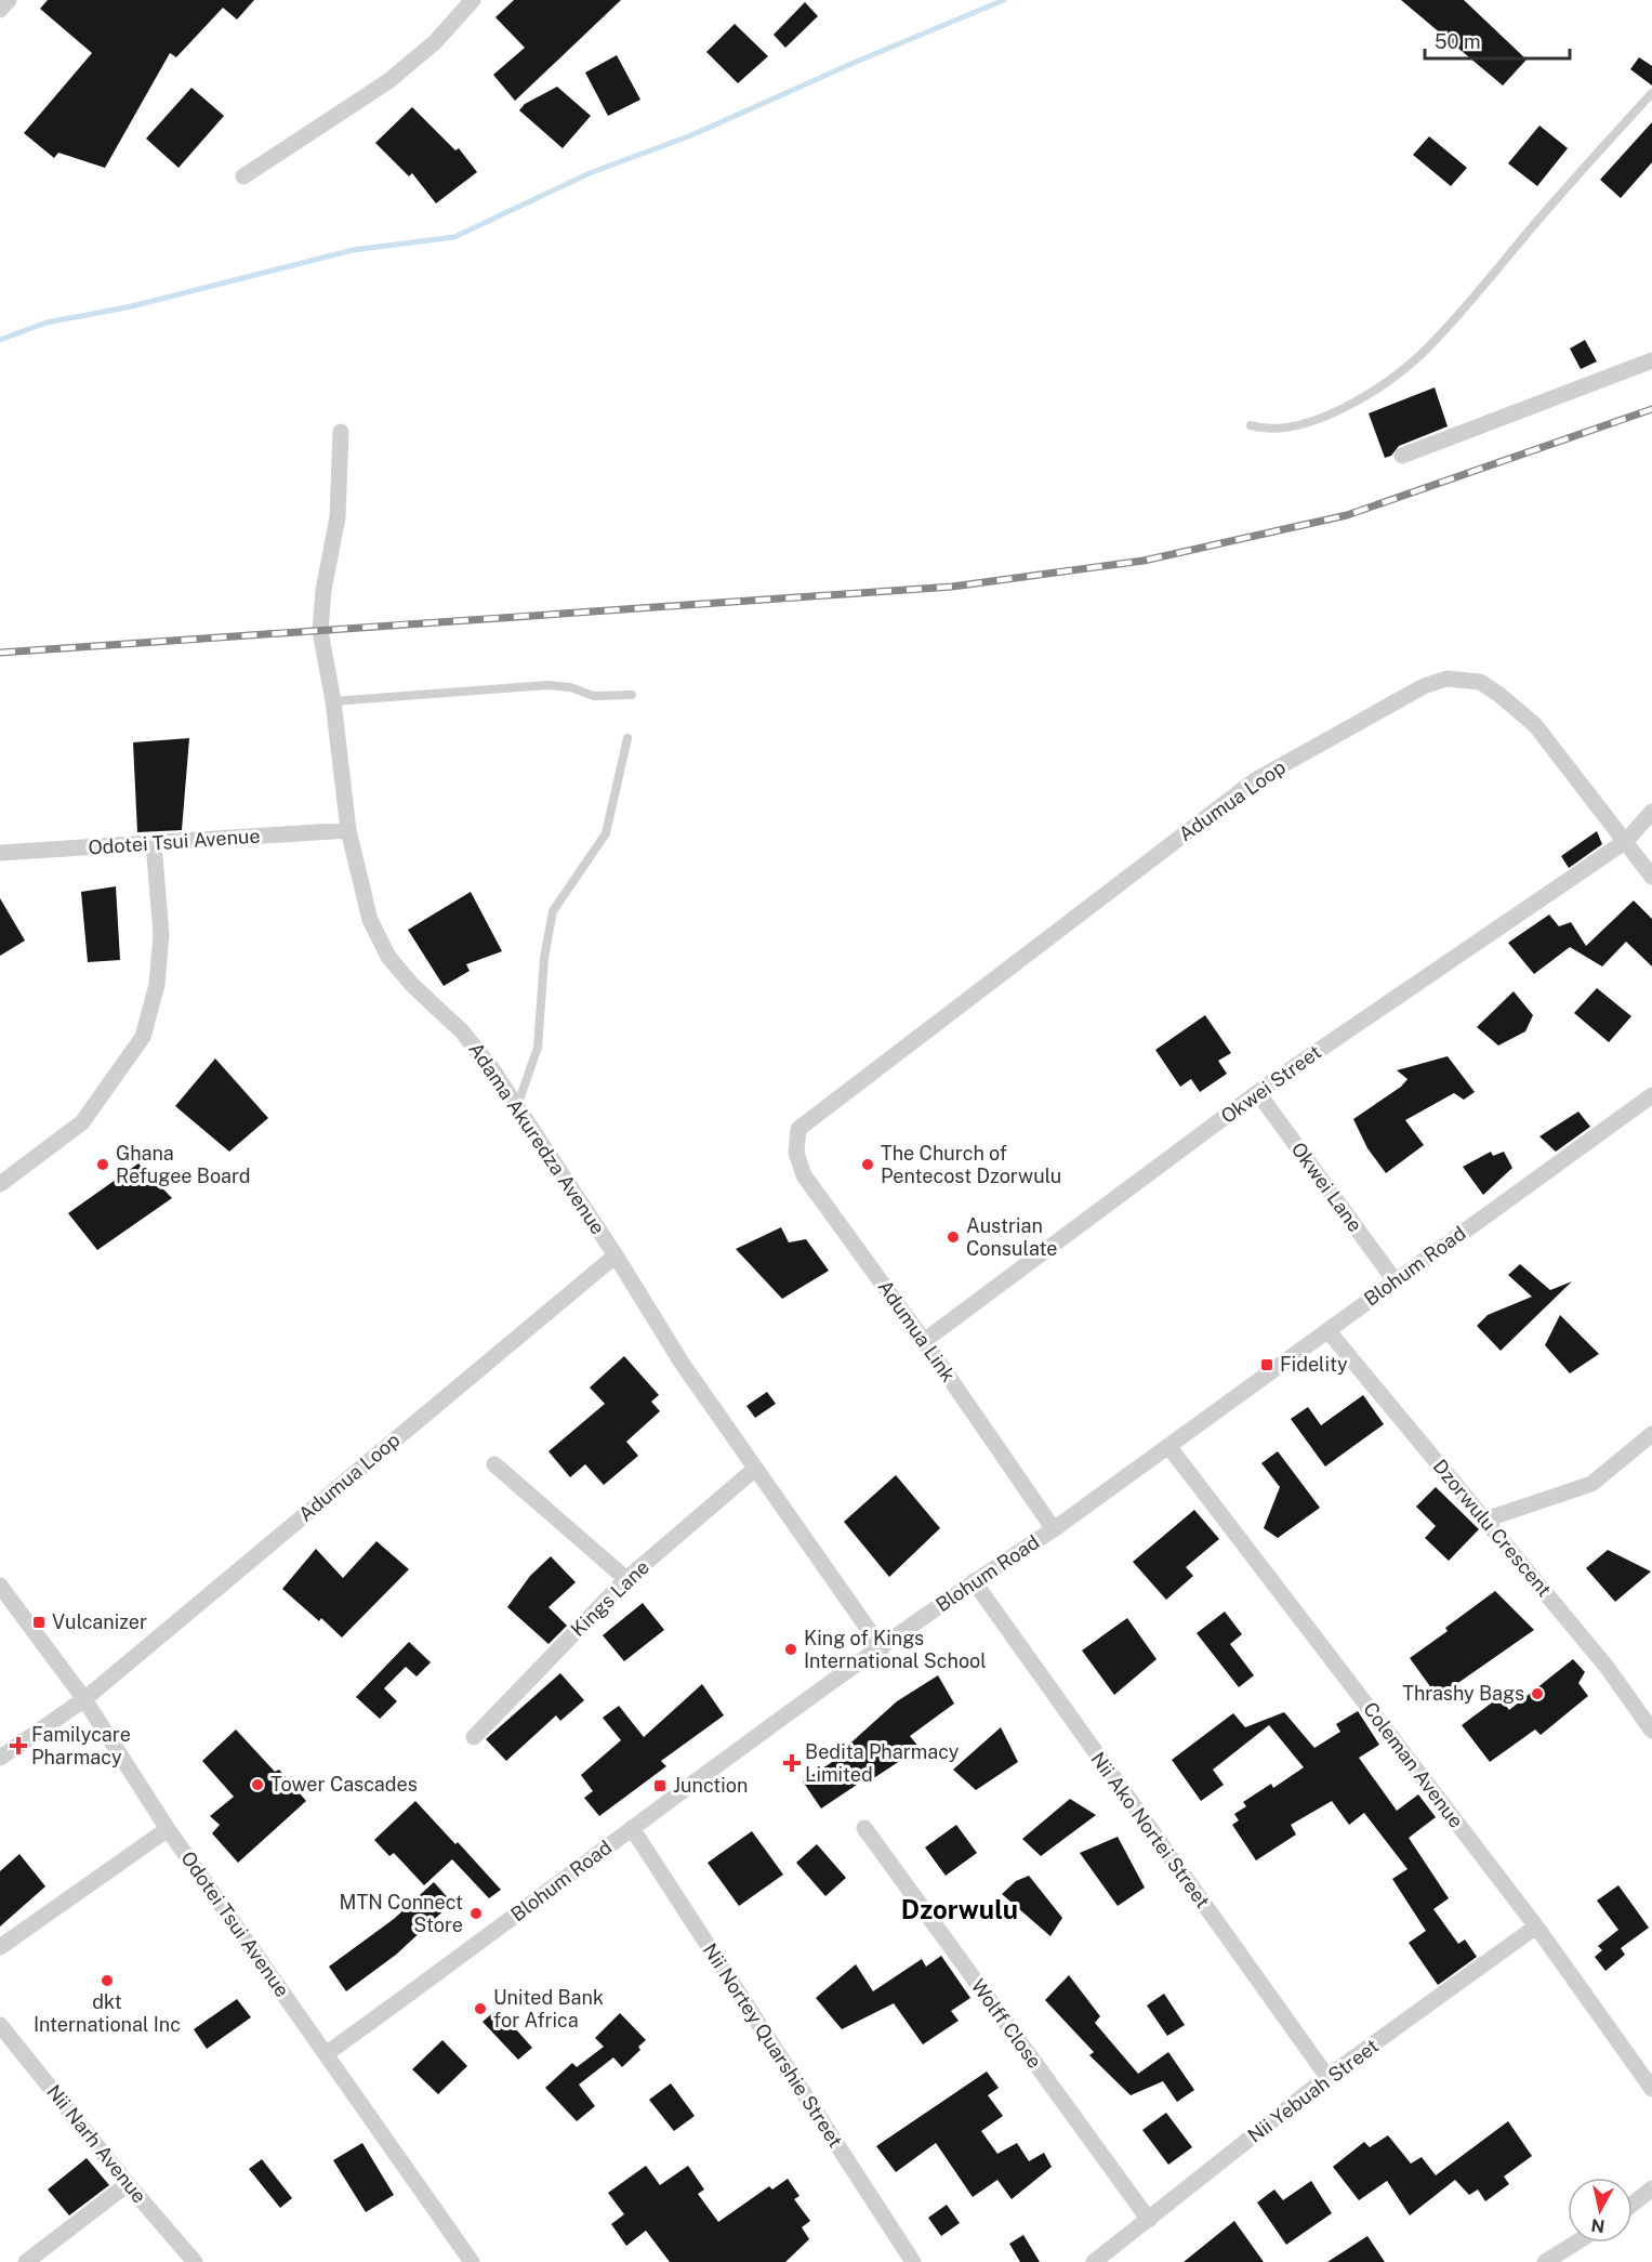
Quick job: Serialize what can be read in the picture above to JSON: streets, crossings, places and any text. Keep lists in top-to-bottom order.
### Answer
{
  "streets": {
    "street": [
      "Adumua Loop",
      "Odotei Tsui Avenue",
      "Okwei Street",
      "Adama Akuredza Avenue",
      "Okwei Lane",
      "Blohum Road",
      "Adumua Link",
      "Dzorwulu Crescent",
      "Kings Lane",
      "Coleman Avenue",
      "Nii Ako Nortei Street",
      "Wolff Close",
      "Nii Nortey Quarshie Street",
      "Nii Yebuah Street",
      "Nii Narh Avenue"
    ]
  },
  "crossings": [
    ["Adumua Loop", "Odotei Tsui Avenue"],
    ["Adumua Loop", "Okwei Street"],
    ["Adumua Loop", "Adama Akuredza Avenue"],
    ["Adumua Loop", "Adumua Link"],
    ["Odotei Tsui Avenue", "Adama Akuredza Avenue"],
    ["Odotei Tsui Avenue", "Blohum Road"],
    ["Okwei Street", "Okwei Lane"],
    ["Okwei Street", "Adumua Link"],
    ["Adama Akuredza Avenue", "Blohum Road"],
    ["Adama Akuredza Avenue", "Kings Lane"],
    ["Okwei Lane", "Blohum Road"],
    ["Blohum Road", "Adumua Link"],
    ["Blohum Road", "Dzorwulu Crescent"],
    ["Blohum Road", "Coleman Avenue"],
    ["Blohum Road", "Nii Ako Nortei Street"],
    ["Blohum Road", "Nii Nortey Quarshie Street"],
    ["Coleman Avenue", "Nii Yebuah Street"],
    ["Nii Ako Nortei Street", "Nii Yebuah Street"],
    ["Wolff Close", "Nii Yebuah Street"]
  ],
  "districts": ["Dzorwulu"],
  "places": {
    "other": [
      "Ghana Refugee Board",
      "The Church of Pentecost Dzorwulu",
      "Austrian Consulate",
      "King of Kings International School",
      "Thrashy Bags",
      "Tower Cascades",
      "MTN Connect Store",
      "dkt International Inc",
      "United Bank for Africa"
    ],
    "transit": ["Fidelity", "Vulcanizer", "Junction"],
    "health": ["Familycare Pharmacy", "Bedita Pharmacy Limited"]
  },
  "scale_bar": "50 m",
  "north": "bottom"
}
